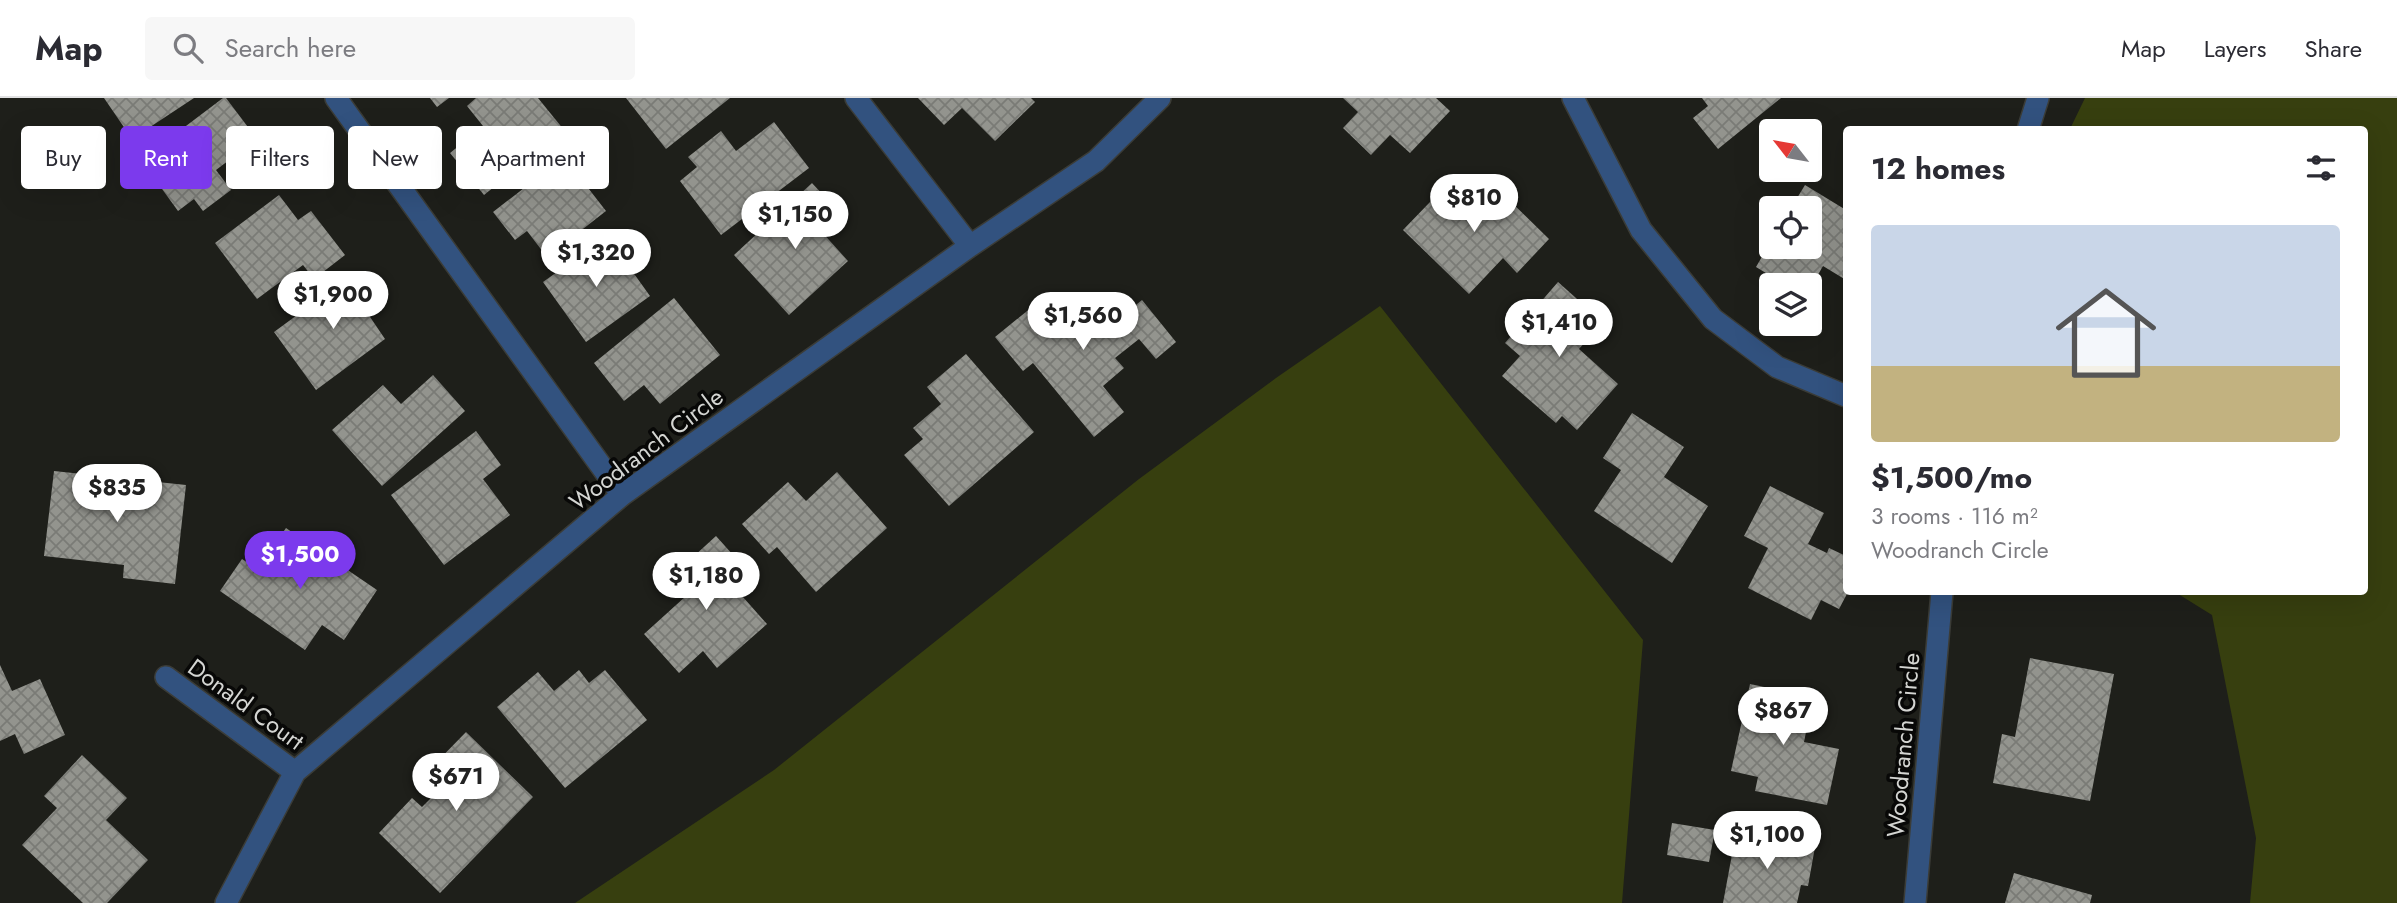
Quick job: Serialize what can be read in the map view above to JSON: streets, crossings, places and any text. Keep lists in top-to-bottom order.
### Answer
{
  "streets": {
    "street": ["Woodranch Circle", "Donald Court"]
  },
  "crossings": [
    ["Woodranch Circle", "Donald Court"]
  ],
  "north": "top left",
  "page": {
    "header": "Map",
    "search": "Search here",
    "nav": ["Map", "Layers", "Share"],
    "chip": [
      "Buy",
      "Rent",
      "Filters",
      "New",
      "Apartment"
    ],
    "heading": "12 homes",
    "price": [
      "$810",
      "$1,150",
      "$1,320",
      "$1,900",
      "$1,560",
      "$1,410",
      "$835",
      "$1,500",
      "$1,180",
      "$867",
      "$671",
      "$1,100"
    ],
    "list": [
      {
        "name": "$1,500/mo",
        "note": "3 rooms · 116 m² · Woodranch Circle"
      }
    ]
  }
}
